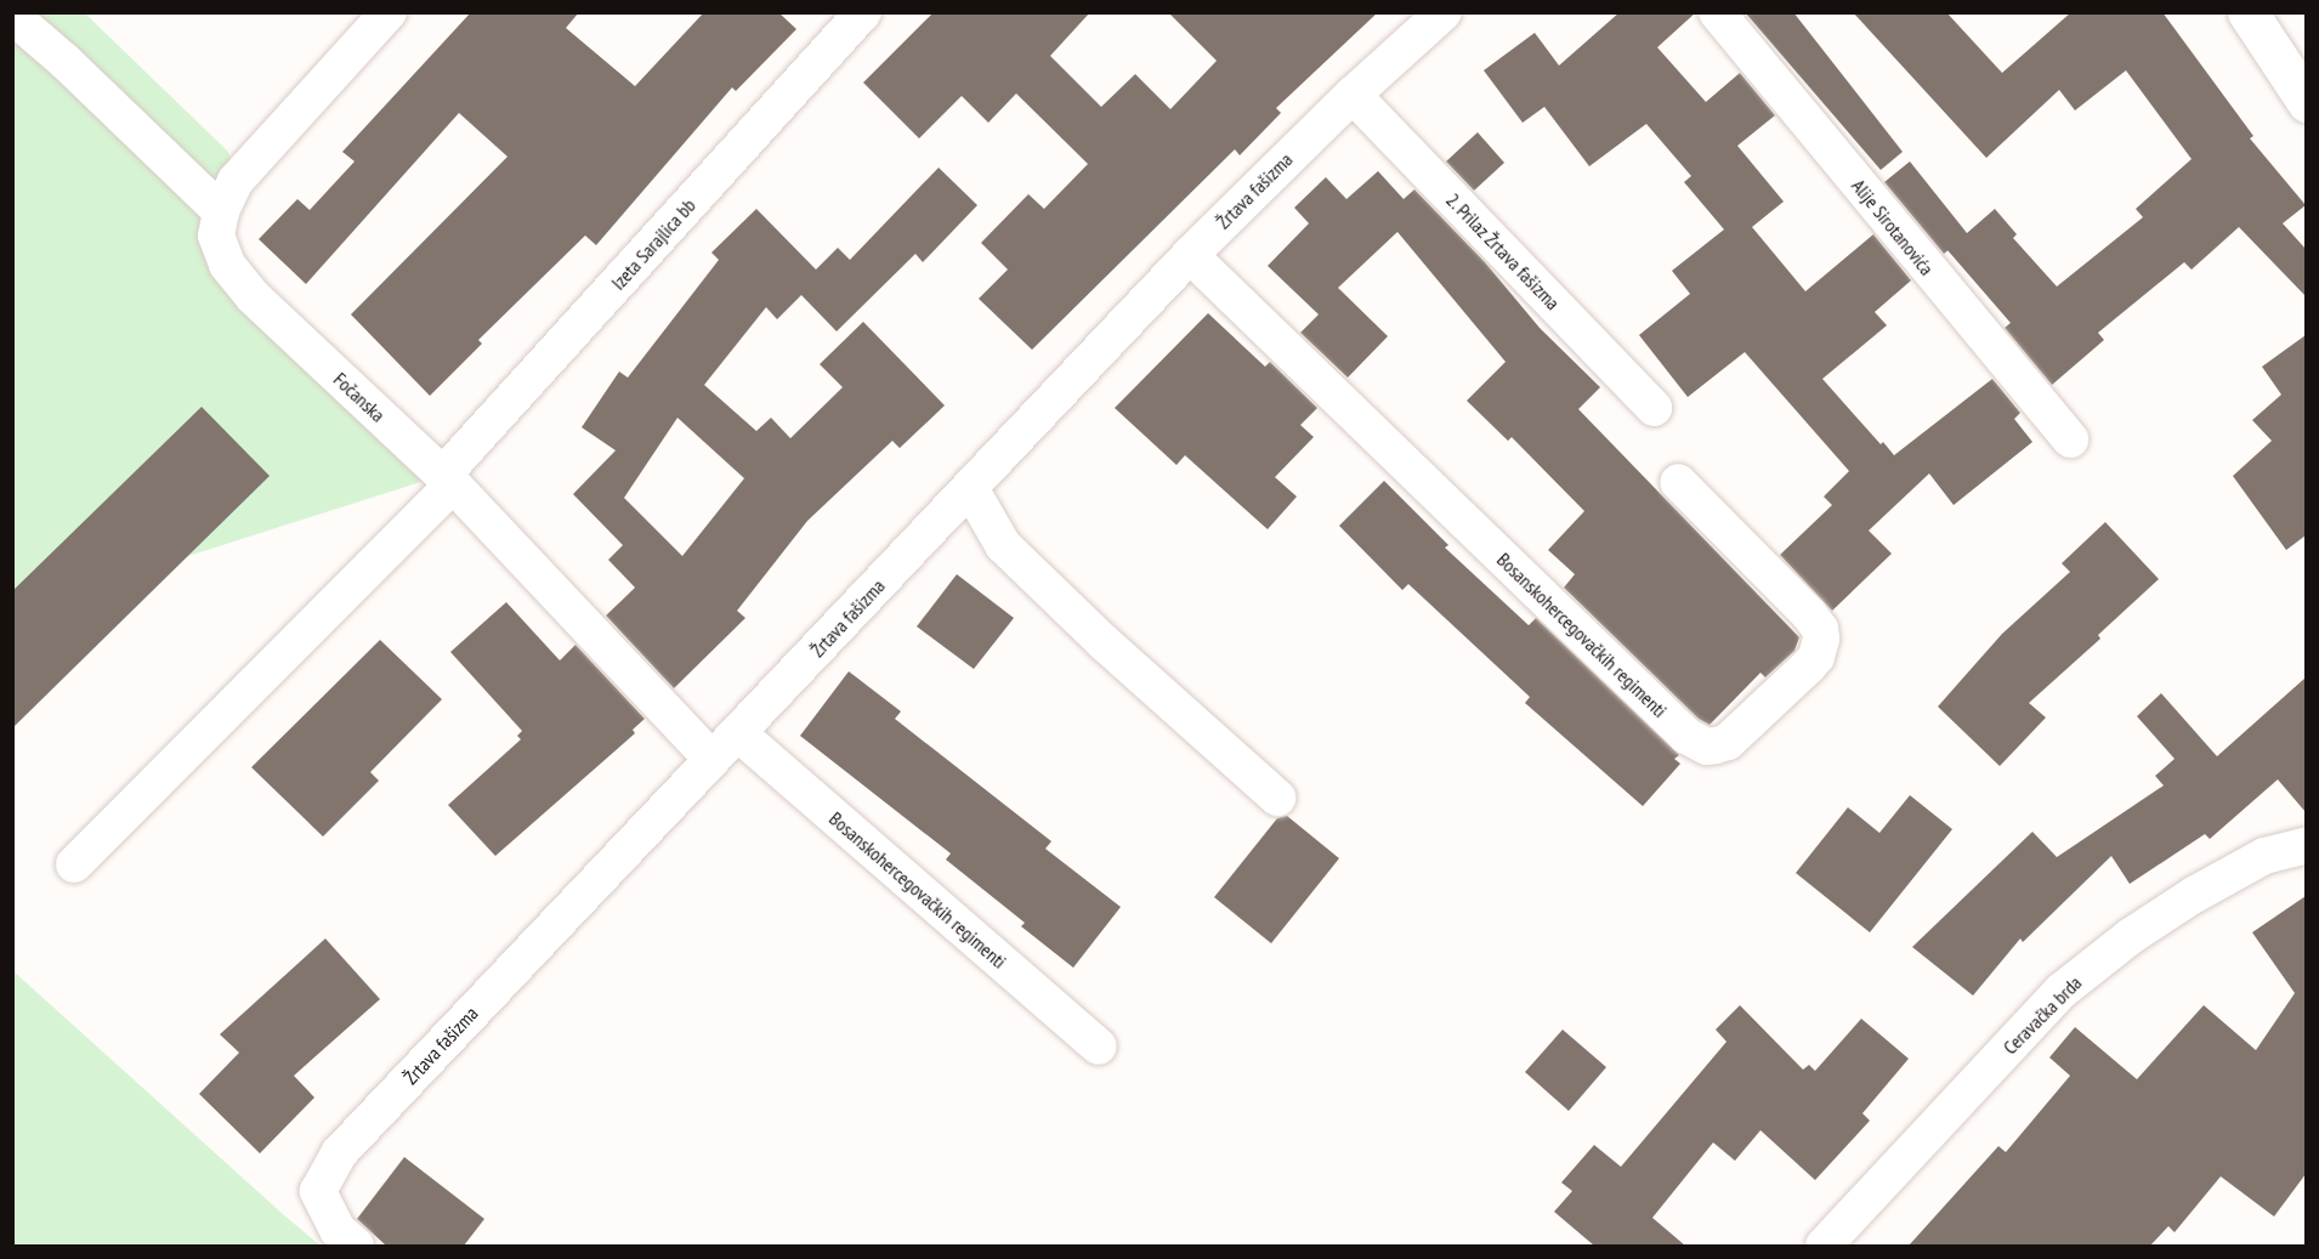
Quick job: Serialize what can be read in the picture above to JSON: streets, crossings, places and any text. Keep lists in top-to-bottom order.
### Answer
{
  "streets": {
    "street": [
      "Žrtava fašizma",
      "Alije Sirotanovića",
      "Izeta Sarajlica bb",
      "2. Prilaz Žrtava fašizma",
      "Fočanska",
      "Bosanskohercegovačkih regimenti",
      "Ceravačka brda"
    ]
  },
  "crossings": [
    ["Žrtava fašizma", "2. Prilaz Žrtava fašizma"],
    ["Žrtava fašizma", "Fočanska"],
    ["Žrtava fašizma", "Bosanskohercegovačkih regimenti"],
    ["Izeta Sarajlica bb", "Fočanska"]
  ]
}
